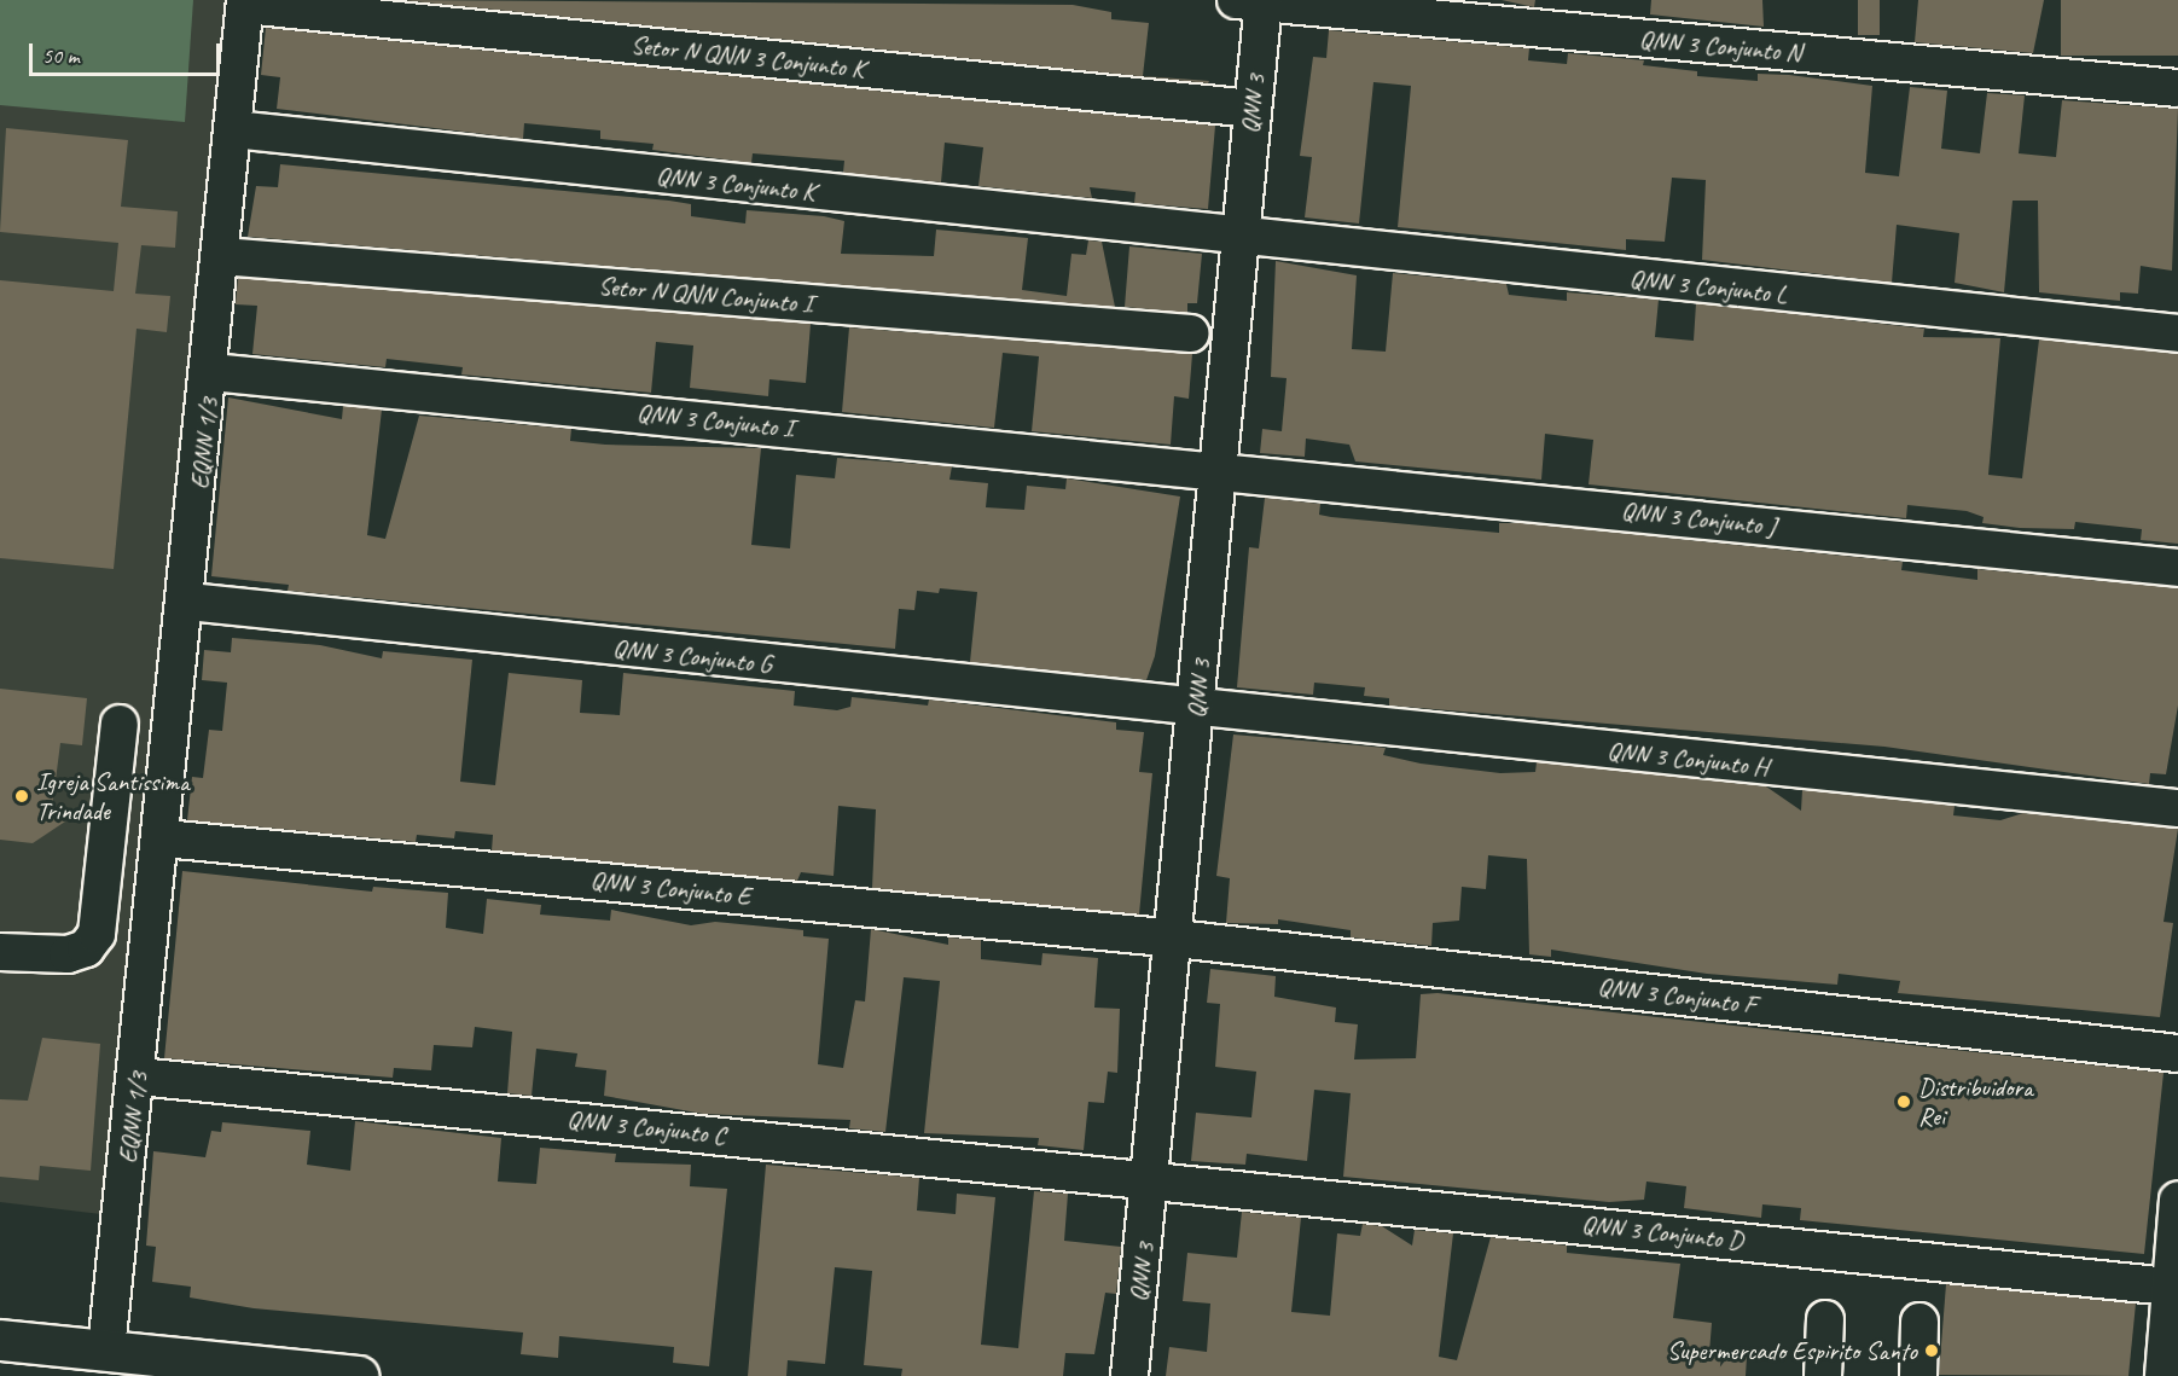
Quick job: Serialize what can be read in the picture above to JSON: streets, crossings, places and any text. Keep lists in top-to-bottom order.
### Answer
{
  "streets": {
    "street": [
      "QNN 3 Conjunto N",
      "Setor N QNN 3 Conjunto K",
      "QNN 3",
      "QNN 3 Conjunto K",
      "QNN 3 Conjunto L",
      "Setor N QNN Conjunto I",
      "QNN 3 Conjunto I",
      "EQNN 1/3",
      "QNN 3 Conjunto J",
      "QNN 3 Conjunto G",
      "QNN 3 Conjunto H",
      "QNN 3 Conjunto E",
      "QNN 3 Conjunto F",
      "QNN 3 Conjunto C",
      "QNN 3 Conjunto D"
    ]
  },
  "crossings": [
    ["QNN 3 Conjunto N", "QNN 3"],
    ["Setor N QNN 3 Conjunto K", "QNN 3"],
    ["Setor N QNN 3 Conjunto K", "EQNN 1/3"],
    ["QNN 3", "QNN 3 Conjunto K"],
    ["QNN 3", "QNN 3 Conjunto L"],
    ["QNN 3", "QNN 3 Conjunto I"],
    ["QNN 3", "QNN 3 Conjunto J"],
    ["QNN 3", "QNN 3 Conjunto G"],
    ["QNN 3", "QNN 3 Conjunto H"],
    ["QNN 3", "QNN 3 Conjunto E"],
    ["QNN 3", "QNN 3 Conjunto F"],
    ["QNN 3", "QNN 3 Conjunto C"],
    ["QNN 3", "QNN 3 Conjunto D"],
    ["QNN 3 Conjunto K", "QNN 3 Conjunto L"],
    ["QNN 3 Conjunto K", "EQNN 1/3"],
    ["Setor N QNN Conjunto I", "EQNN 1/3"],
    ["QNN 3 Conjunto I", "EQNN 1/3"],
    ["QNN 3 Conjunto I", "QNN 3 Conjunto J"],
    ["EQNN 1/3", "QNN 3 Conjunto G"],
    ["EQNN 1/3", "QNN 3 Conjunto E"],
    ["EQNN 1/3", "QNN 3 Conjunto C"],
    ["QNN 3 Conjunto G", "QNN 3 Conjunto H"],
    ["QNN 3 Conjunto E", "QNN 3 Conjunto F"],
    ["QNN 3 Conjunto C", "QNN 3 Conjunto D"]
  ],
  "places": ["Igreja Santissima Trindade", "Distribuidora Rei", "Supermercado Espirito Santo"],
  "scale_bar": "50 m"
}
